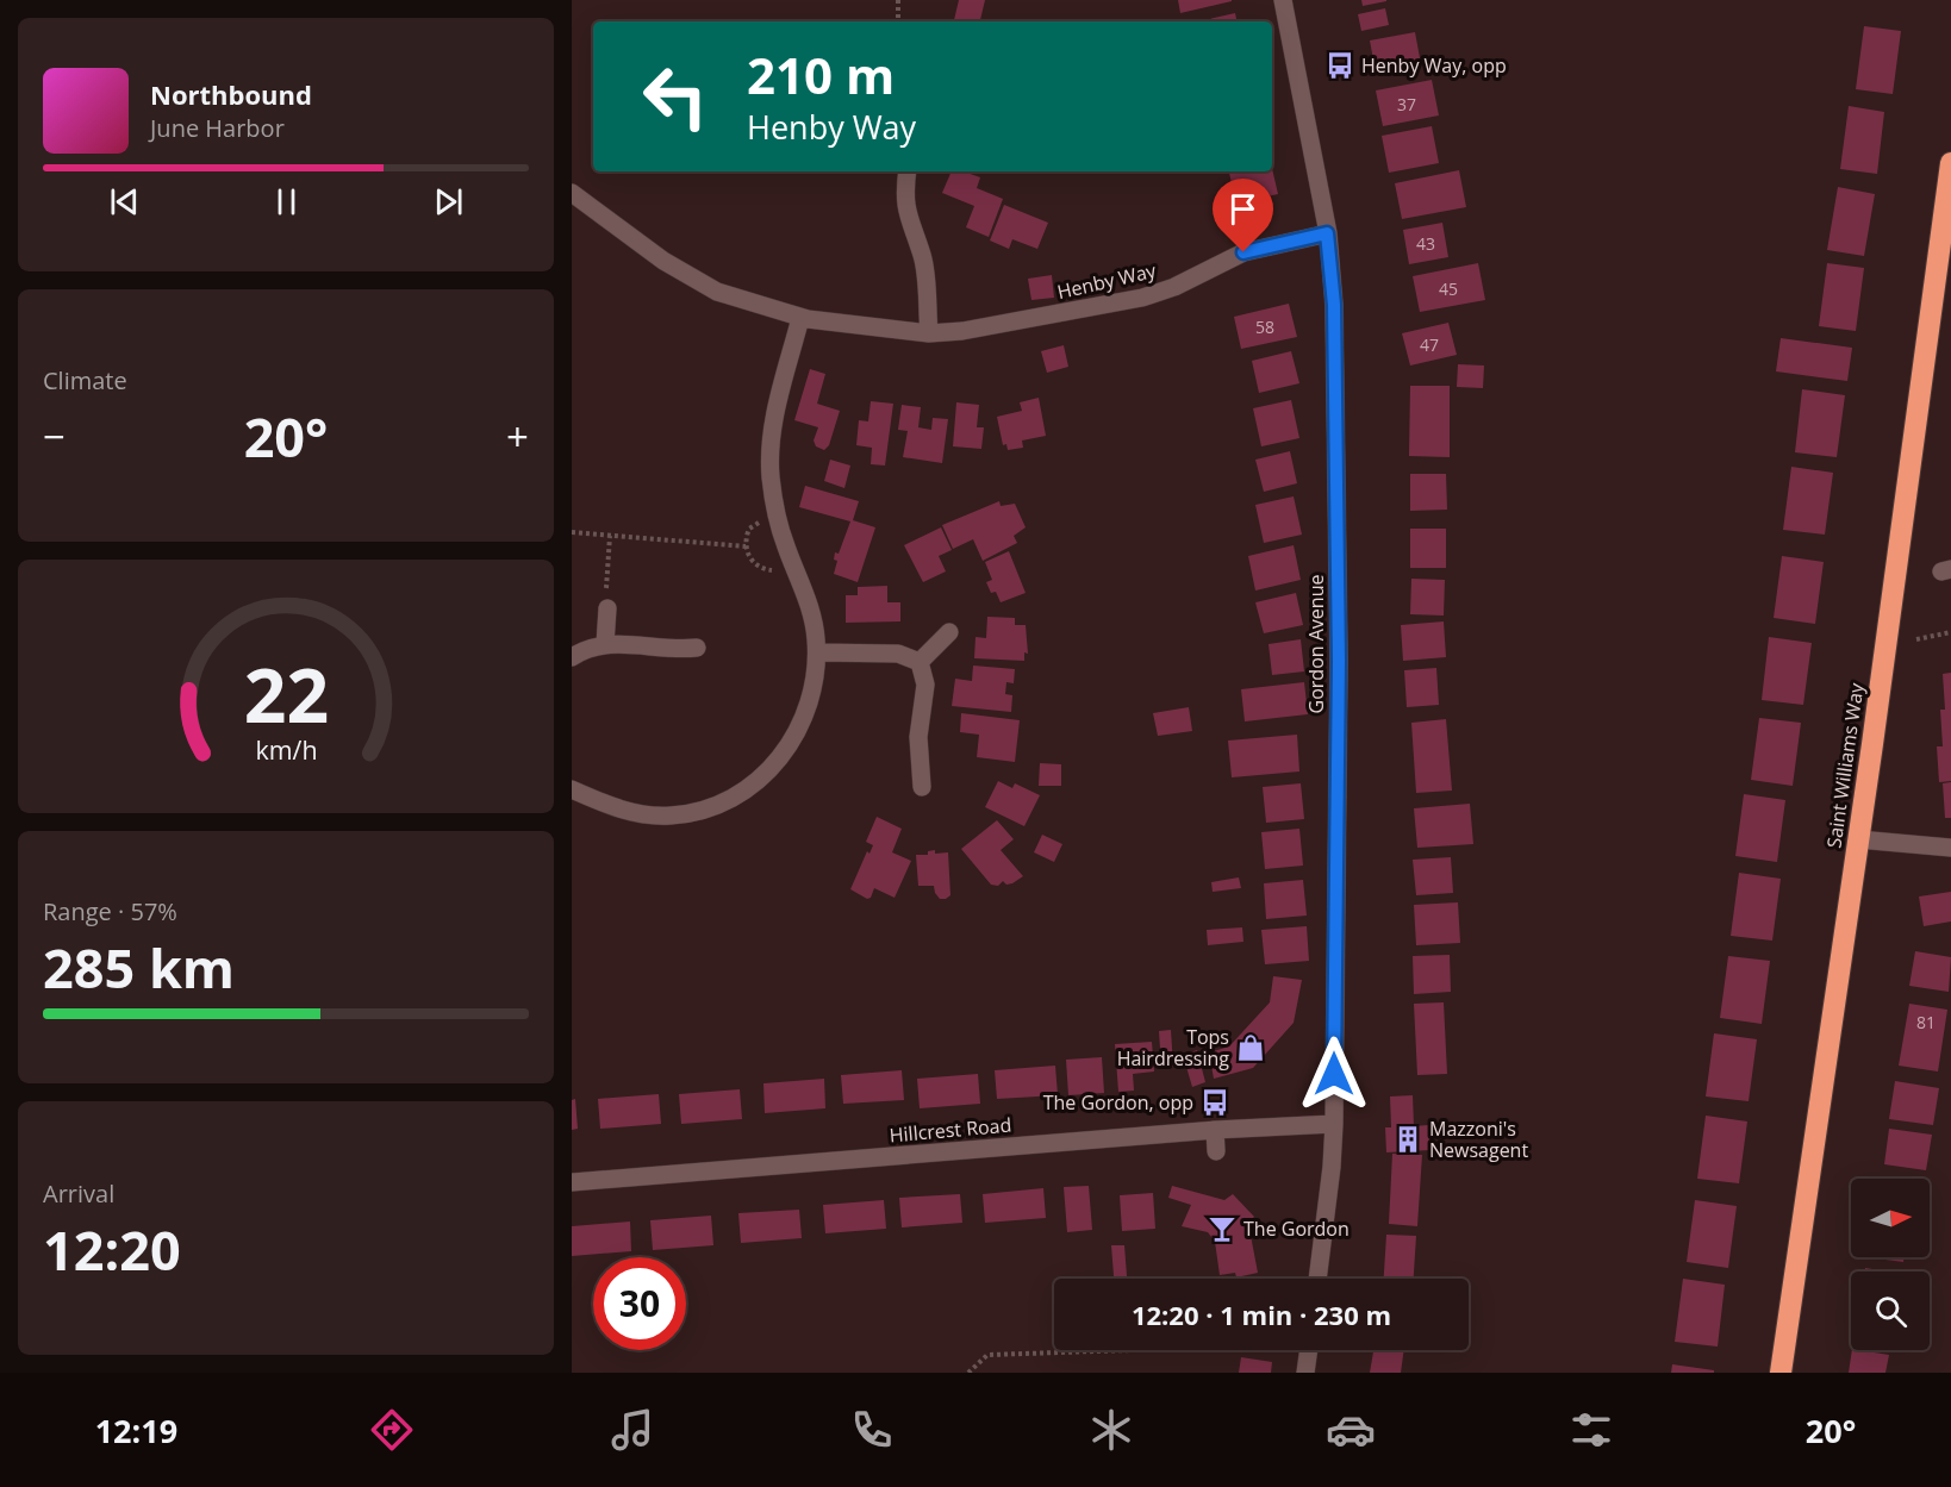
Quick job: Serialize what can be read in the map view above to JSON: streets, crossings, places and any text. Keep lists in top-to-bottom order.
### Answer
{
  "streets": {
    "highway": ["Saint Williams Way"],
    "street": ["Henby Way", "Gordon Avenue", "Hillcrest Road"]
  },
  "crossings": [
    ["Henby Way", "Gordon Avenue"],
    ["Gordon Avenue", "Hillcrest Road"]
  ],
  "places": {
    "bus stop": ["Henby Way, opp", "The Gordon, opp"],
    "shop": ["Tops Hairdressing"],
    "building": ["Mazzoni's Newsagent"],
    "bar": ["The Gordon"]
  },
  "house_numbers": [
    "37",
    "43",
    "45",
    "58",
    "47",
    "81"
  ],
  "north": "right",
  "page": {
    "turn": ["210 m", "Henby Way"],
    "song": ["Northbound", "June Harbor"],
    "tile": [
      "Climate",
      ["Range · 57%", "285 km"],
      ["Arrival", "12:20"]
    ],
    "heat": ["−", "20°", "+"],
    "limit": "30",
    "trip": "12:20 · 1 min · 230 m",
    "tabs": ["12:19", "20°"],
    "gauge": ["22", "km/h"]
  }
}
